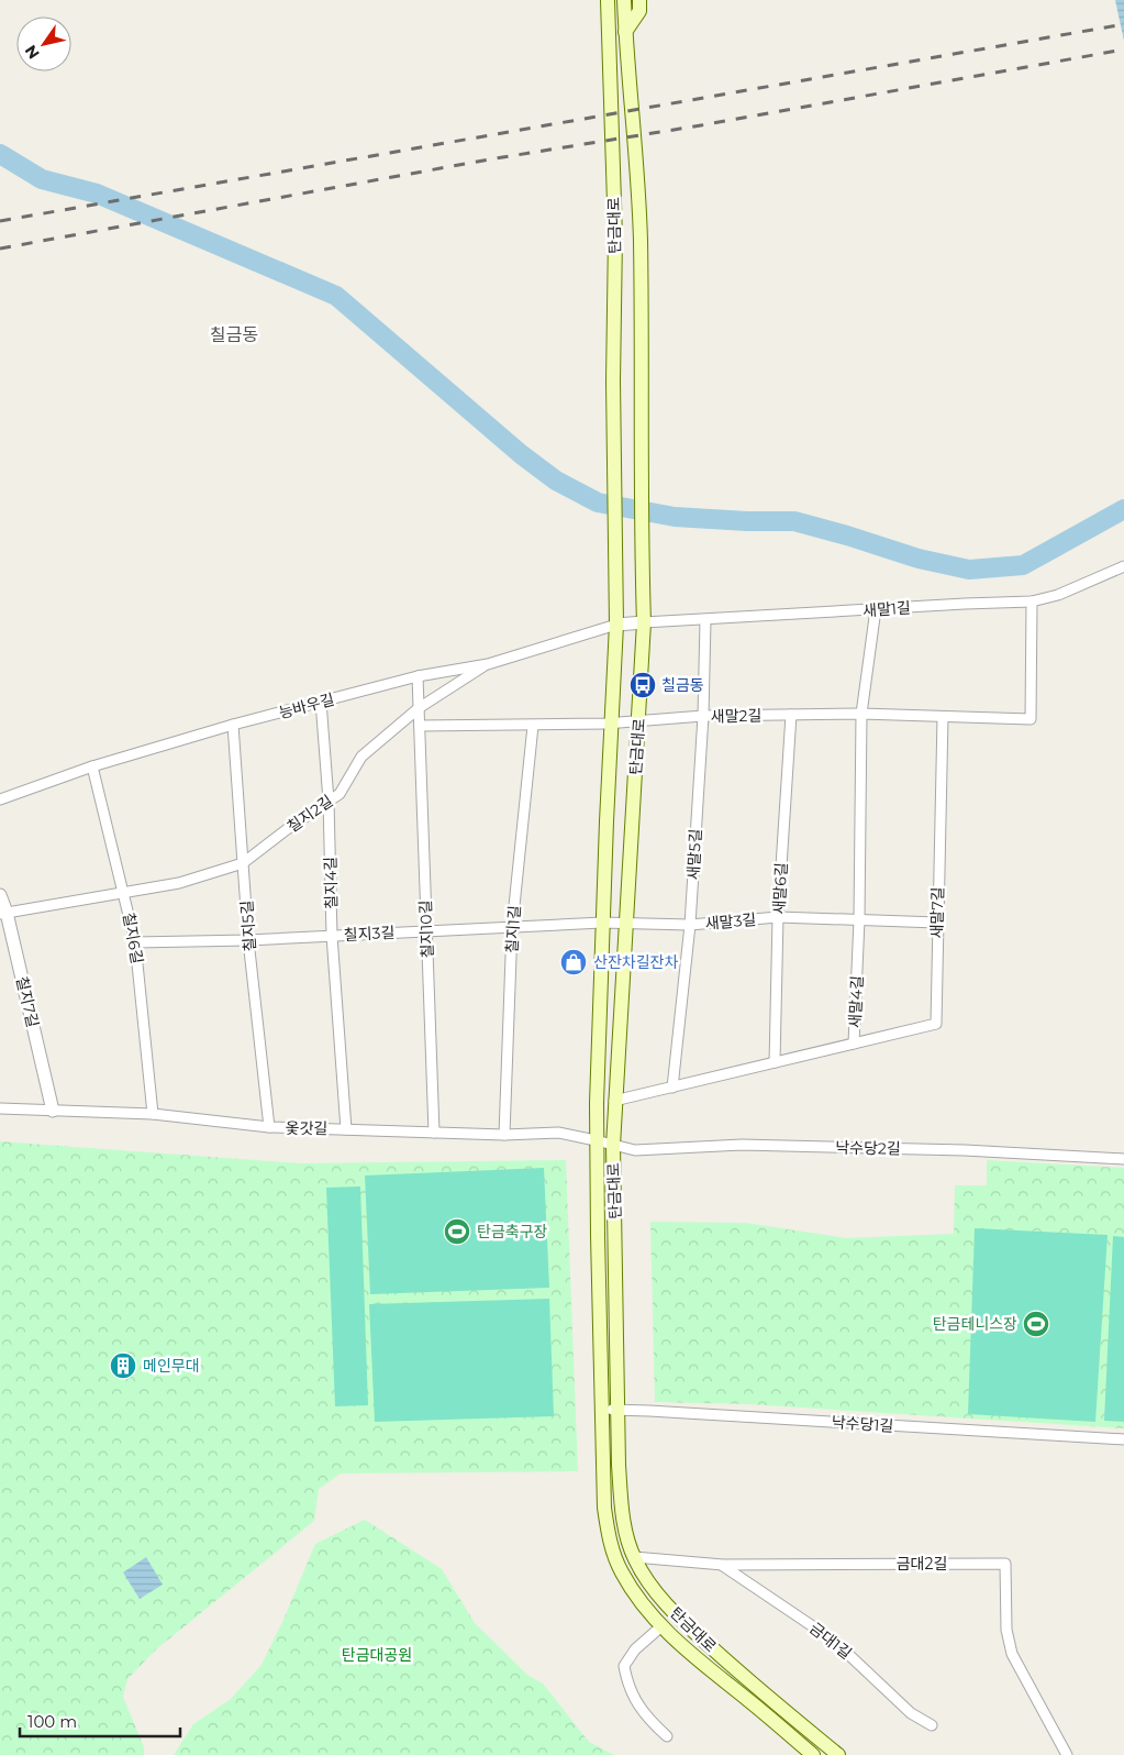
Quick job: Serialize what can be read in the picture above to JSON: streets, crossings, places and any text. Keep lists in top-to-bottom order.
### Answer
{
  "streets": {
    "main road": ["탄금대로"],
    "street": [
      "새말1길",
      "능바우길",
      "새말2길",
      "칠지2길",
      "새말5길",
      "칠지4길",
      "새말6길",
      "새말7길",
      "새말3길",
      "칠지5길",
      "칠지10길",
      "칠지1길",
      "칠지3길",
      "칠지6길",
      "칠지7길",
      "새말4길",
      "옻갓길",
      "낙수당2길",
      "낙수당1길",
      "금대2길",
      "금대1길"
    ]
  },
  "crossings": [
    ["탄금대로", "새말1길"],
    ["탄금대로", "능바우길"],
    ["탄금대로", "새말2길"],
    ["탄금대로", "새말3길"],
    ["탄금대로", "칠지3길"],
    ["탄금대로", "새말4길"],
    ["탄금대로", "옻갓길"],
    ["탄금대로", "낙수당2길"],
    ["탄금대로", "낙수당1길"],
    ["탄금대로", "금대2길"],
    ["새말1길", "새말2길"],
    ["새말1길", "새말5길"],
    ["새말1길", "새말4길"],
    ["능바우길", "칠지2길"],
    ["능바우길", "칠지4길"],
    ["능바우길", "칠지5길"],
    ["능바우길", "칠지6길"],
    ["새말2길", "새말5길"],
    ["새말2길", "새말6길"],
    ["새말2길", "새말7길"],
    ["새말2길", "새말4길"],
    ["칠지2길", "칠지4길"],
    ["칠지2길", "칠지5길"],
    ["칠지2길", "칠지6길"],
    ["칠지2길", "칠지7길"],
    ["새말5길", "새말3길"],
    ["새말5길", "새말4길"],
    ["칠지4길", "칠지3길"],
    ["칠지4길", "옻갓길"],
    ["새말6길", "새말3길"],
    ["새말6길", "새말4길"],
    ["새말7길", "새말3길"],
    ["새말7길", "새말4길"],
    ["새말3길", "칠지3길"],
    ["새말3길", "새말4길"],
    ["칠지5길", "칠지3길"],
    ["칠지5길", "옻갓길"],
    ["칠지10길", "칠지3길"],
    ["칠지10길", "옻갓길"],
    ["칠지1길", "칠지3길"],
    ["칠지1길", "옻갓길"],
    ["칠지3길", "칠지6길"],
    ["칠지6길", "옻갓길"],
    ["칠지7길", "옻갓길"],
    ["옻갓길", "낙수당2길"],
    ["금대2길", "금대1길"]
  ],
  "districts": ["칠금동"],
  "parks": ["탄금대공원"],
  "places": {
    "bus stop": ["칠금동"],
    "shop": ["산잔차길잔차"],
    "sports": ["탄금축구장", "탄금테니스장"],
    "building": ["메인무대"]
  },
  "scale_bar": "100 m",
  "north": "bottom left"
}
